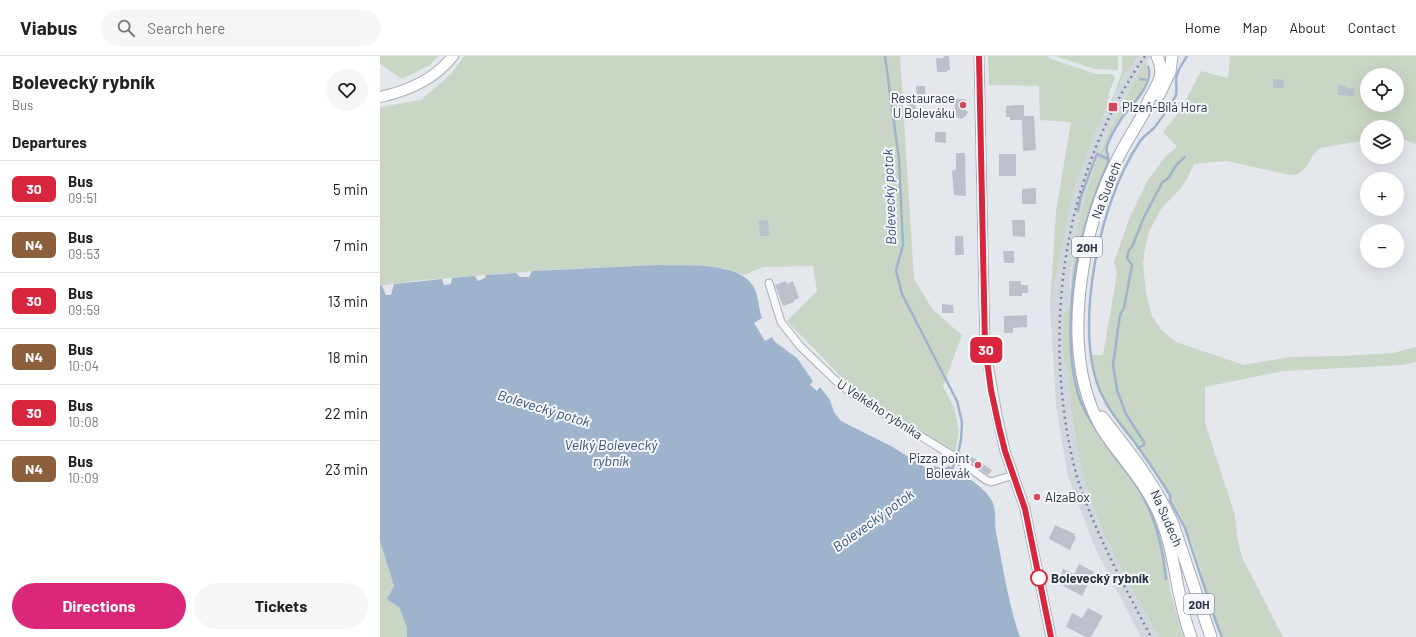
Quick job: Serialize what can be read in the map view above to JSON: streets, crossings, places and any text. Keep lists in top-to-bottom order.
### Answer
{
  "streets": {
    "main road": ["Na Sudech", "20H"],
    "street": ["U Velkého rybníka"]
  },
  "water": ["Bolevecký potok", "Velký Bolevecký rybník"],
  "places": {
    "other": [
      "Restaurace U Boleváku",
      "Pizza point Bolevák",
      "AlzaBox",
      "Bolevecký rybník"
    ],
    "transit": ["Plzeň-Bílá Hora"]
  },
  "lines": ["bus line 30"],
  "page": {
    "header": "Viabus",
    "search": "Search here",
    "nav": [
      "Home",
      "Map",
      "About",
      "Contact"
    ],
    "heading": [
      ["Bolevecký rybník", "Bus"],
      "Departures"
    ],
    "on_map": "30",
    "map_buttons": ["+", "−"],
    "list": [
      {
        "mark": "30",
        "name": "Bus",
        "note": "09:51",
        "value": "5 min"
      },
      {
        "mark": "N4",
        "name": "Bus",
        "note": "09:53",
        "value": "7 min"
      },
      {
        "mark": "30",
        "name": "Bus",
        "note": "09:59",
        "value": "13 min"
      },
      {
        "mark": "N4",
        "name": "Bus",
        "note": "10:04",
        "value": "18 min"
      },
      {
        "mark": "30",
        "name": "Bus",
        "note": "10:08",
        "value": "22 min"
      },
      {
        "mark": "N4",
        "name": "Bus",
        "note": "10:09",
        "value": "23 min"
      }
    ],
    "buttons": ["Directions", "Tickets"]
  }
}
